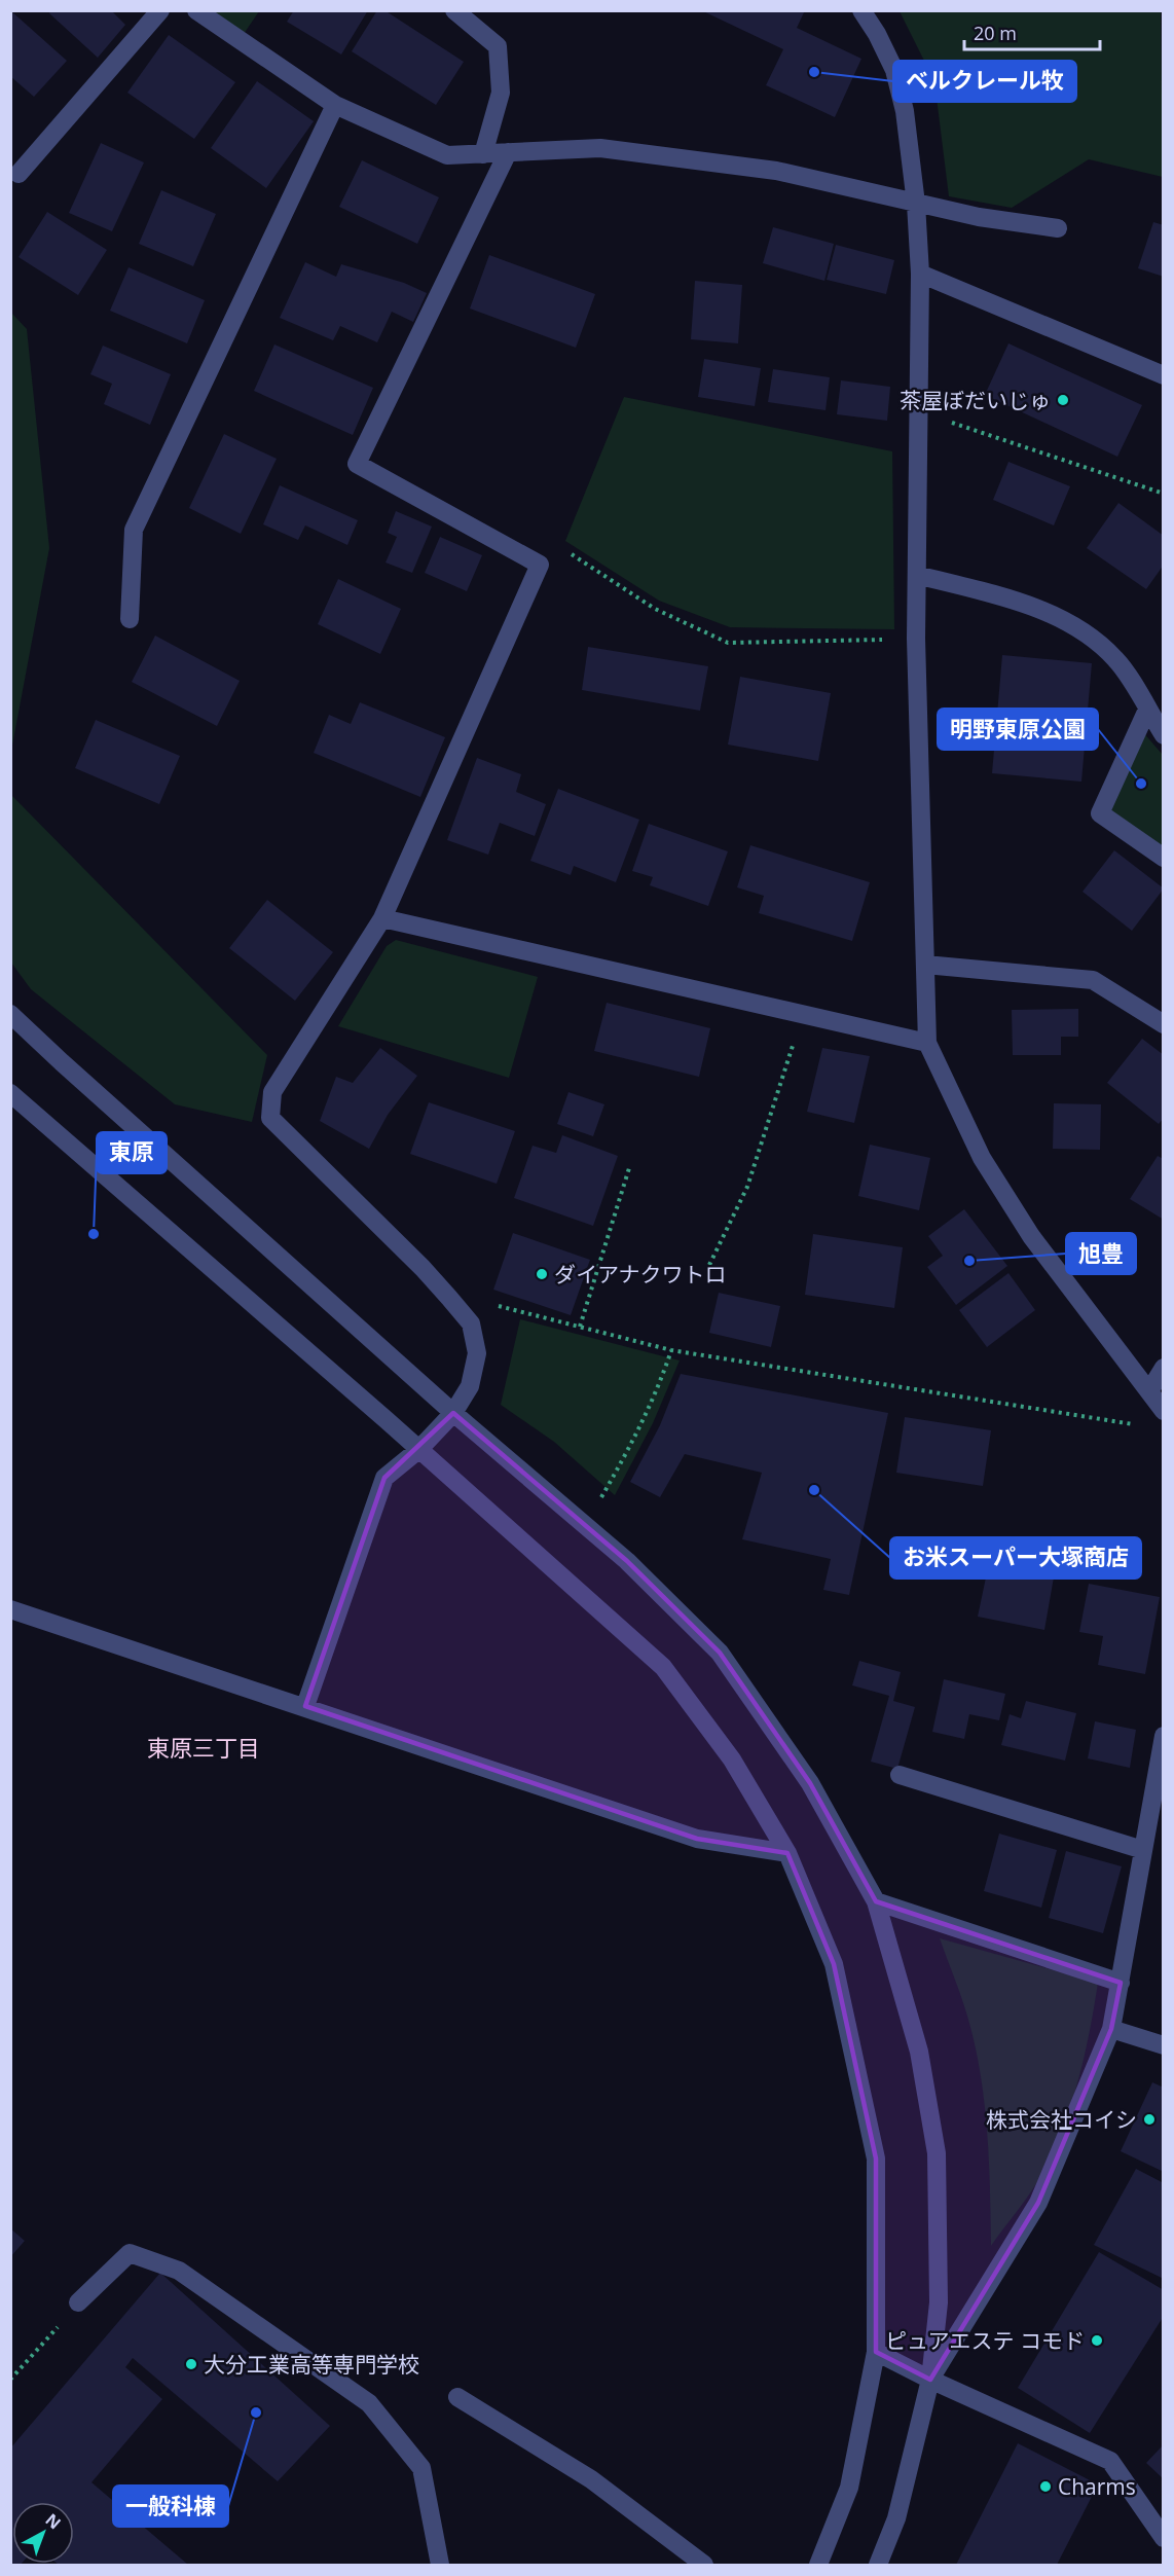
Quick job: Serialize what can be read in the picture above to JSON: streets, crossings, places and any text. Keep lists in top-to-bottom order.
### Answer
{
  "districts": ["東原三丁目"],
  "places": [
    "ベルクレール牧",
    "茶屋ぼだいじゅ",
    "明野東原公園",
    "東原",
    "旭豊",
    "ダイアナクワトロ",
    "お米スーパー大塚商店",
    "株式会社コイシ",
    "ピュアエステ コモド",
    "大分工業高等専門学校",
    "一般科棟",
    "Charms"
  ],
  "scale_bar": "20 m",
  "north": "top right"
}
